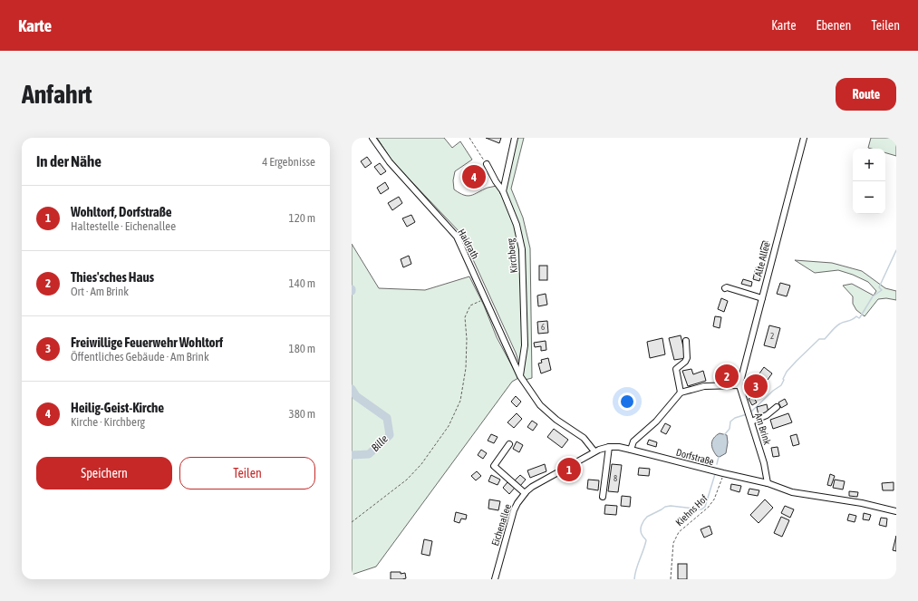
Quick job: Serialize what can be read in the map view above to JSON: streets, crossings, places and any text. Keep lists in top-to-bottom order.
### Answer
{
  "streets": {
    "street": [
      "Haidrath",
      "Kirchberg",
      "Alte Allee",
      "Am Brink",
      "Dorfstraße",
      "Eichenallee"
    ],
    "path": ["Kiehns Hof"]
  },
  "crossings": [
    ["Haidrath", "Kirchberg"],
    ["Alte Allee", "Am Brink"],
    ["Am Brink", "Dorfstraße"],
    ["Dorfstraße", "Kiehns Hof"],
    ["Dorfstraße", "Eichenallee"]
  ],
  "water": ["Bille"],
  "house_numbers": ["6", "2", "8"],
  "page": {
    "header": "Karte",
    "nav": ["Karte", "Ebenen", "Teilen"],
    "buttons": [
      "Route",
      ["Speichern", "Teilen"]
    ],
    "title": "Anfahrt",
    "heading": ["In der Nähe", "4 Ergebnisse"],
    "map_buttons": ["+", "−"],
    "pins": [
      "4",
      "2",
      "3",
      "1"
    ],
    "list": [
      {
        "mark": "1",
        "name": "Wohltorf, Dorfstraße",
        "note": "Haltestelle · Eichenallee",
        "value": "120 m"
      },
      {
        "mark": "2",
        "name": "Thies'sches Haus",
        "note": "Ort · Am Brink",
        "value": "140 m"
      },
      {
        "mark": "3",
        "name": "Freiwillige Feuerwehr Wohltorf",
        "note": "Öffentliches Gebäude · Am Brink",
        "value": "180 m"
      },
      {
        "mark": "4",
        "name": "Heilig-Geist-Kirche",
        "note": "Kirche · Kirchberg",
        "value": "380 m"
      }
    ]
  }
}
